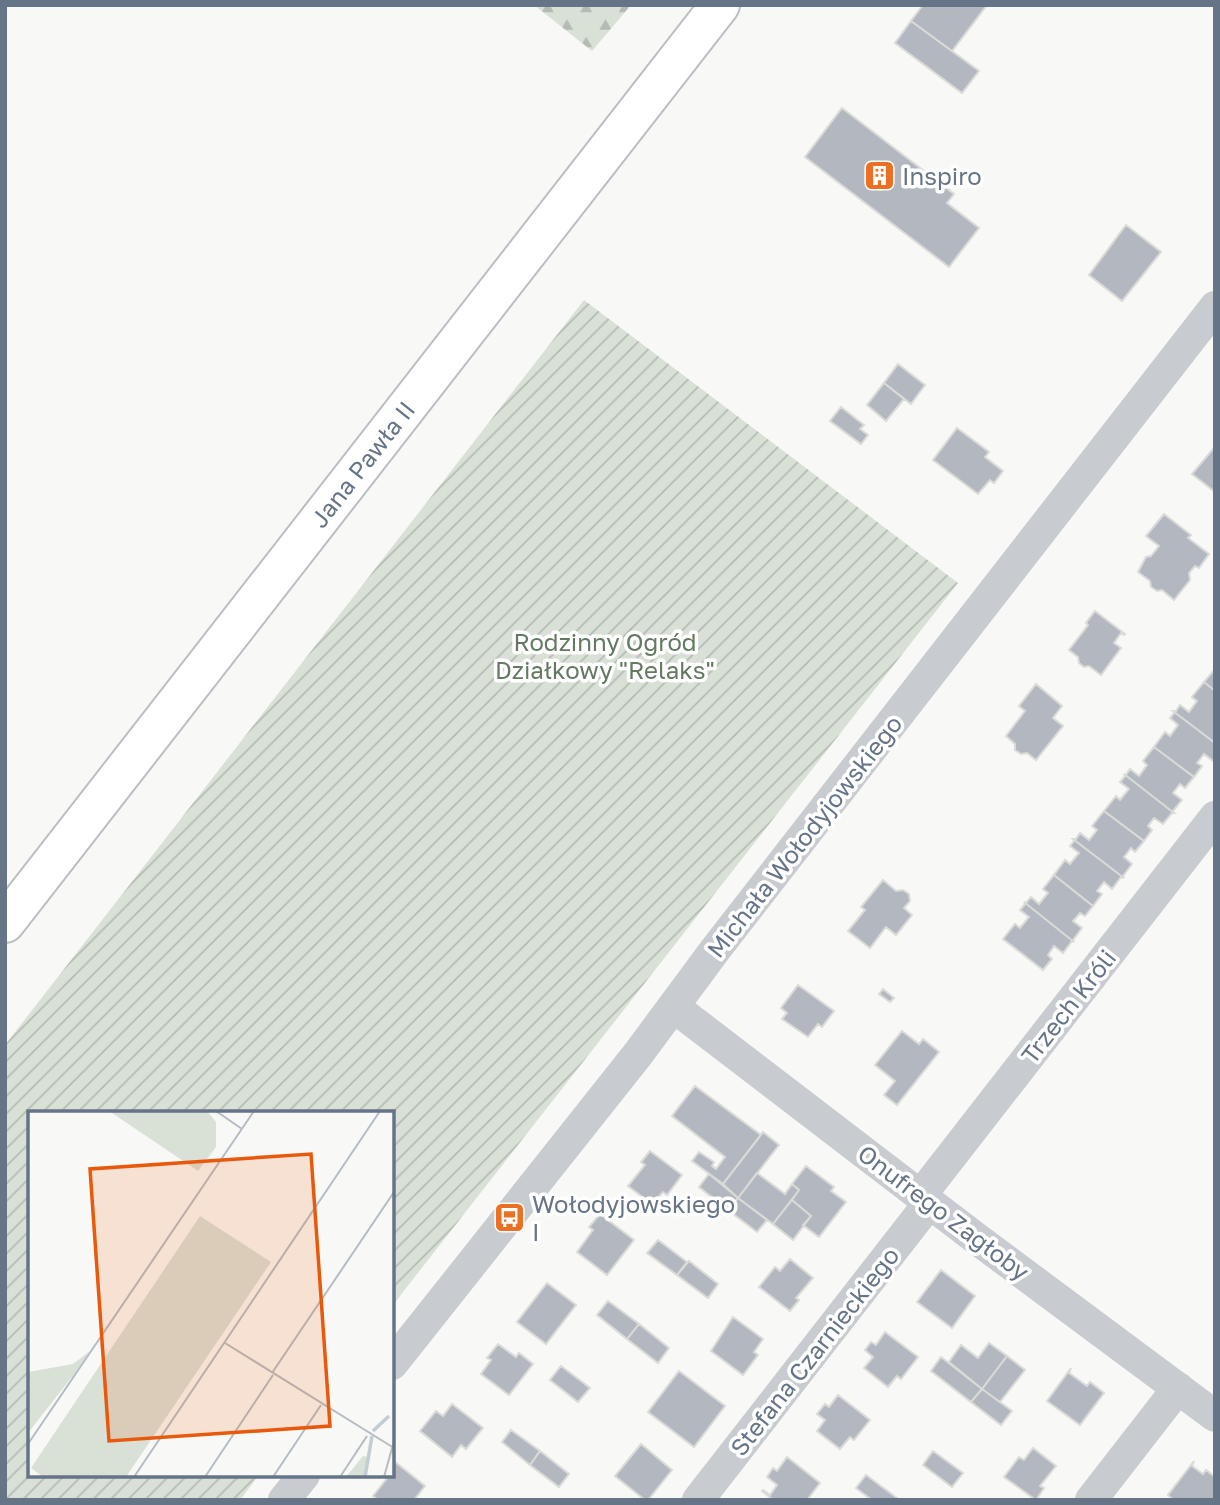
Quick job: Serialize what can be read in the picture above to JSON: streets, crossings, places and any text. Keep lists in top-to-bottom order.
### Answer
{
  "streets": {
    "main road": ["Jana Pawła II"],
    "street": [
      "Michała Wołodyjowskiego",
      "Trzech Króli",
      "Onufrego Zagłoby",
      "Stefana Czarnieckiego"
    ]
  },
  "crossings": [
    ["Michała Wołodyjowskiego", "Onufrego Zagłoby"],
    ["Trzech Króli", "Onufrego Zagłoby"],
    ["Trzech Króli", "Stefana Czarnieckiego"],
    ["Onufrego Zagłoby", "Stefana Czarnieckiego"]
  ],
  "parks": ["Rodzinny Ogród Działkowy \"Relaks\""],
  "places": {
    "building": ["Inspiro"],
    "bus stop": ["Wołodyjowskiego I"]
  }
}
